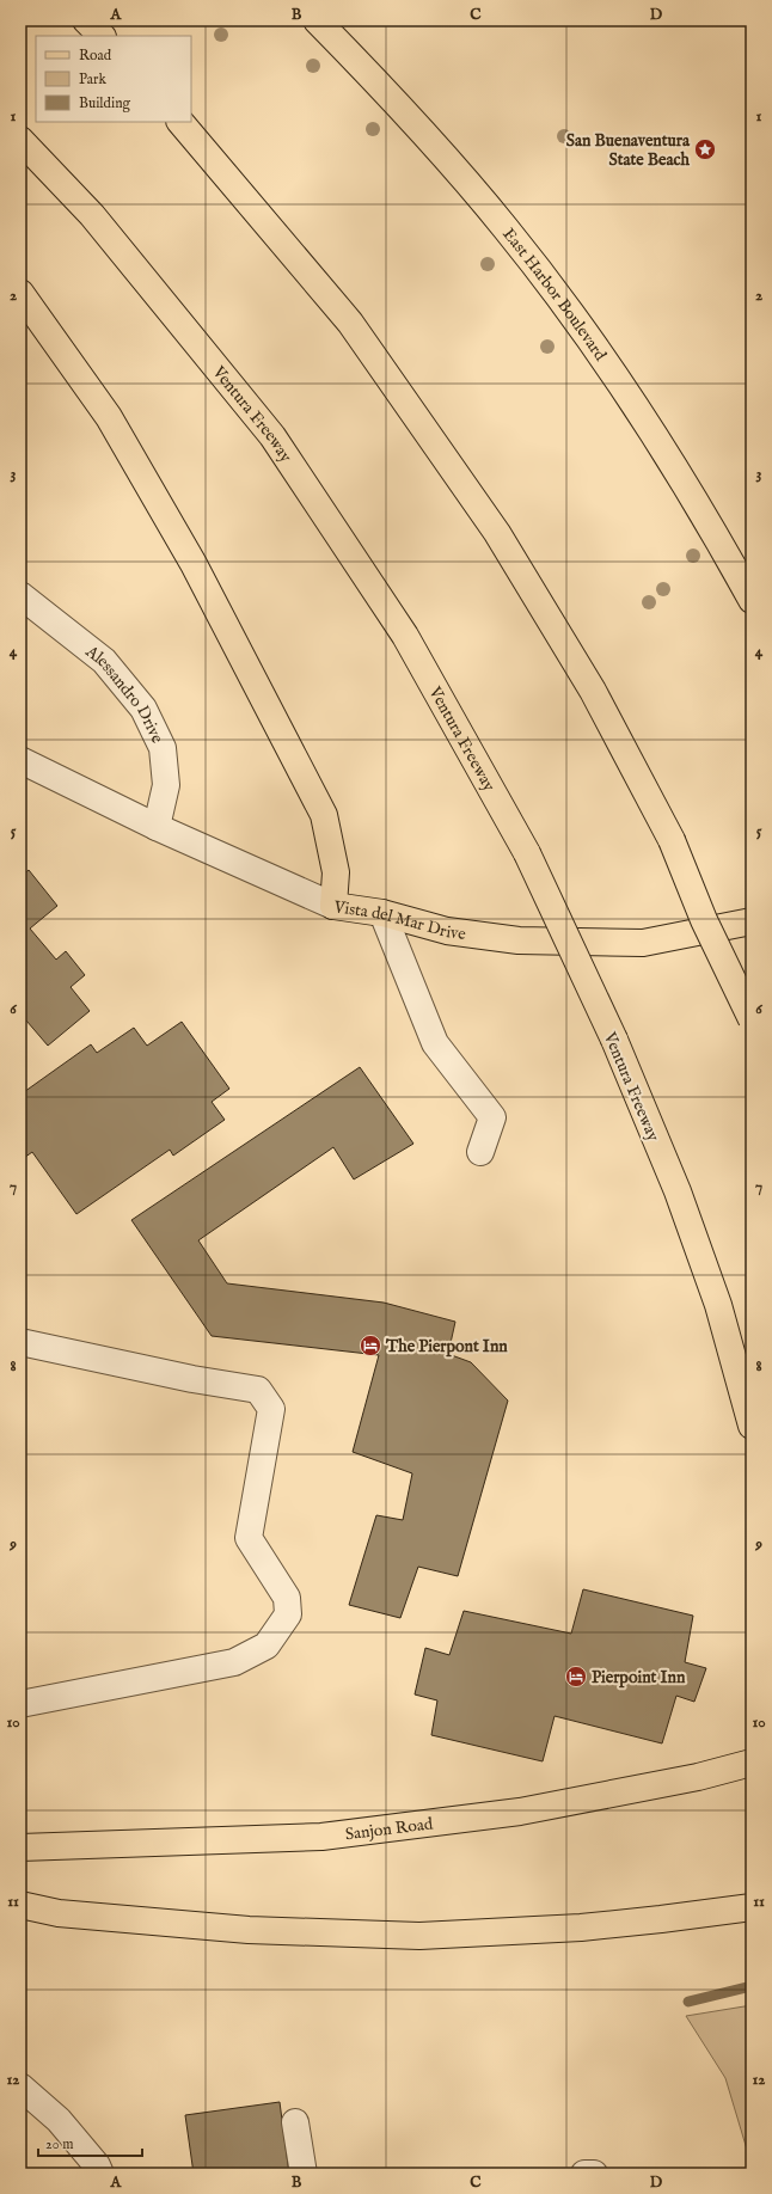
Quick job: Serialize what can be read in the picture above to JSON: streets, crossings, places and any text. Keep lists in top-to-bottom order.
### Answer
{
  "streets": {
    "main road": [
      "East Harbor Boulevard",
      "Ventura Freeway",
      "Vista del Mar Drive",
      "Sanjon Road"
    ],
    "street": ["Alessandro Drive"]
  },
  "crossings": [
    ["Alessandro Drive", "Vista del Mar Drive"]
  ],
  "places": {
    "place": ["San Buenaventura State Beach"],
    "hotel": ["The Pierpont Inn", "Pierpoint Inn"]
  },
  "legend": ["Road", "Park", "Building"],
  "scale_bar": "20 m",
  "grid": {
    "columns": [
      "A",
      "B",
      "C",
      "D"
    ],
    "rows": [
      "1",
      "2",
      "3",
      "4",
      "5",
      "6",
      "7",
      "8",
      "9",
      "10",
      "11",
      "12"
    ]
  }
}
